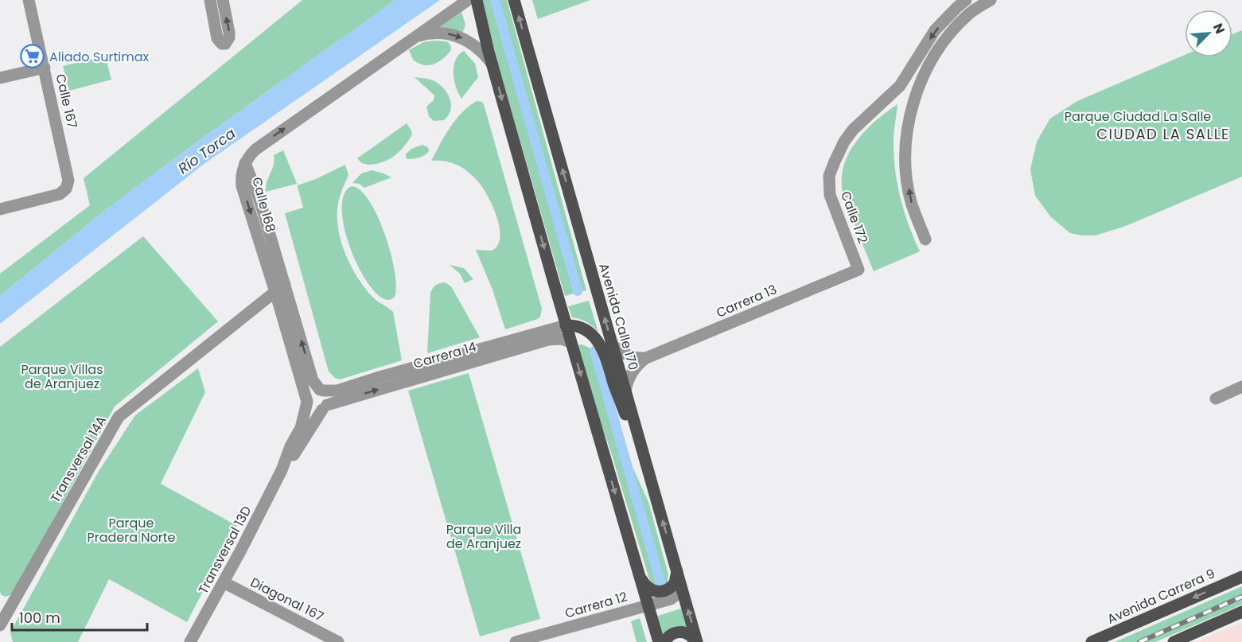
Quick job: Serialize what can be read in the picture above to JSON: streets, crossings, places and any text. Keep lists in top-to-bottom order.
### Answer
{
  "streets": {
    "main road": ["Avenida Calle 170", "Avenida Carrera 9"],
    "street": [
      "Calle 167",
      "Calle 168",
      "Calle 172",
      "Carrera 13",
      "Carrera 14",
      "Transversal 14A",
      "Transversal 13D",
      "Diagonal 167",
      "Carrera 12"
    ]
  },
  "crossings": [
    ["Calle 168", "Carrera 14"],
    ["Calle 168", "Transversal 14A"],
    ["Calle 172", "Carrera 13"],
    ["Carrera 13", "Avenida Calle 170"],
    ["Avenida Calle 170", "Carrera 12"],
    ["Transversal 13D", "Diagonal 167"]
  ],
  "one_way": ["Calle 168"],
  "districts": ["CIUDAD LA SALLE"],
  "water": ["Río Torca"],
  "parks": [
    "Parque Ciudad La Salle",
    "Parque Villas de Aranjuez",
    "Parque Pradera Norte",
    "Parque Villa de Aranjuez"
  ],
  "places": {
    "supermarket": ["Aliado Surtimax"]
  },
  "scale_bar": "100 m",
  "north": "top right"
}
